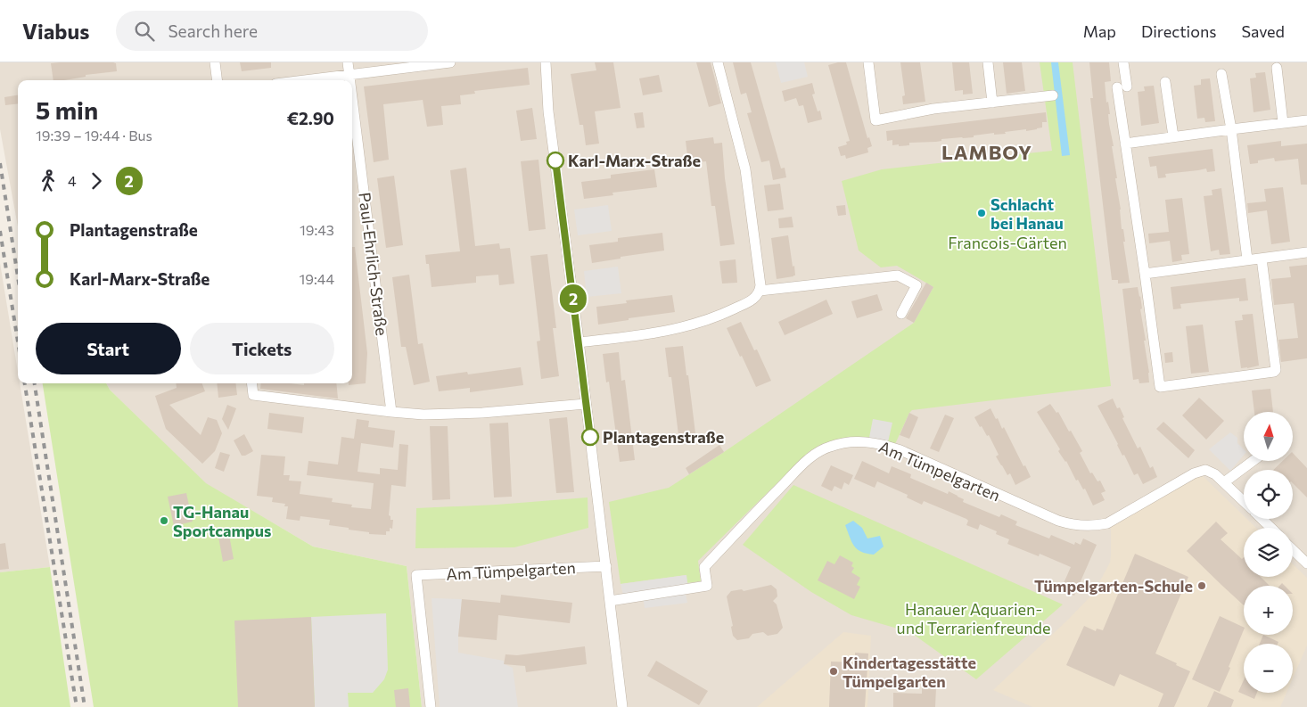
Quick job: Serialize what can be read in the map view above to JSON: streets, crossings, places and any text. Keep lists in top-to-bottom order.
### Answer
{
  "streets": {
    "street": ["Paul-Ehrlich-Straße", "Am Tümpelgarten"]
  },
  "districts": ["LAMBOY"],
  "parks": ["Francois-Gärten", "Hanauer Aquarien- und Terrarienfreunde"],
  "places": [
    "Karl-Marx-Straße",
    "Schlacht bei Hanau",
    "Plantagenstraße",
    "TG-Hanau Sportcampus",
    "Tümpelgarten-Schule",
    "Kindertagesstätte Tümpelgarten"
  ],
  "lines": ["bus line 2"],
  "north": "top",
  "page": {
    "header": "Viabus",
    "search": "Search here",
    "nav": ["Map", "Directions", "Saved"],
    "on_map": "2",
    "heading": ["5 min", "19:39 – 19:44 · Bus", "€2.90"],
    "legs": ["4", "2"],
    "list": [
      {
        "name": "Plantagenstraße",
        "value": "19:43"
      },
      {
        "name": "Karl-Marx-Straße",
        "value": "19:44"
      }
    ],
    "buttons": ["Start", "Tickets"],
    "map_buttons": ["+", "−"]
  }
}
